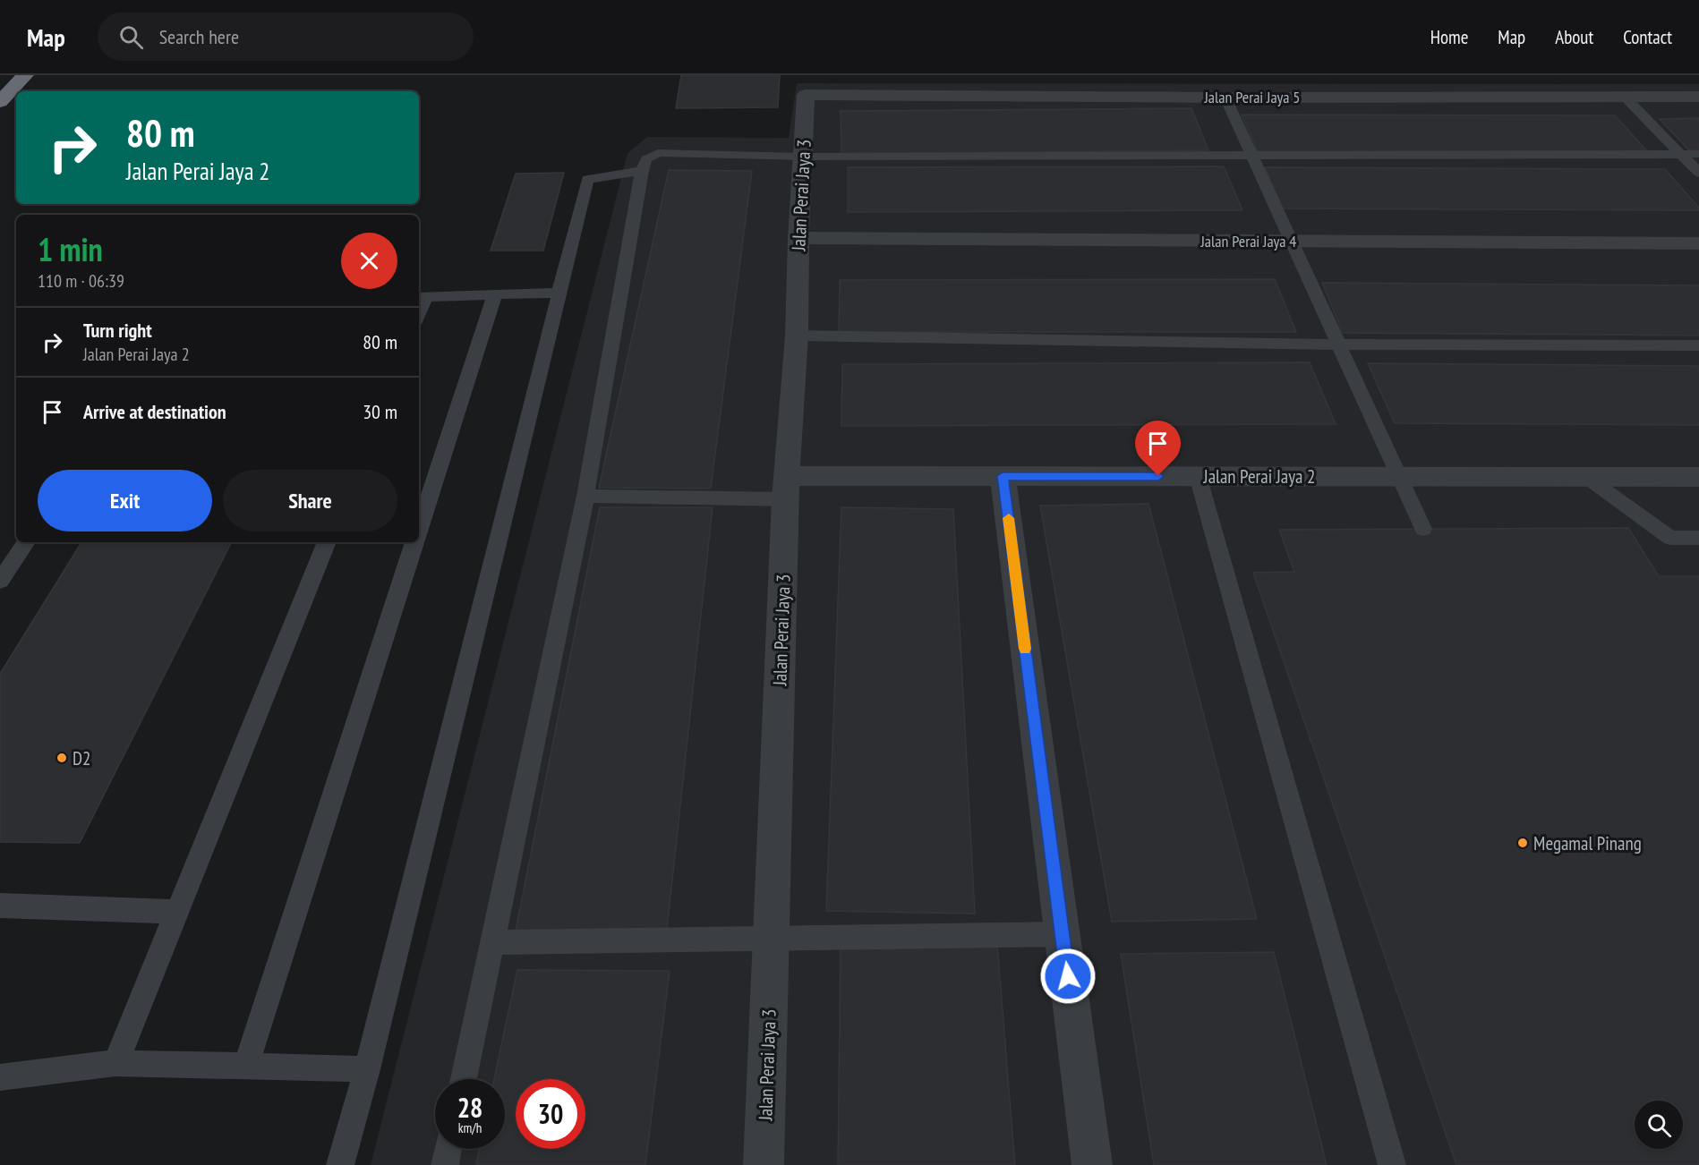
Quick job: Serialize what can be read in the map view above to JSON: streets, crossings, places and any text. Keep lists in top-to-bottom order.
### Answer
{
  "streets": {
    "street": [
      "Jalan Perai Jaya 5",
      "Jalan Perai Jaya 3",
      "Jalan Perai Jaya 4",
      "Jalan Perai Jaya 2"
    ]
  },
  "crossings": [
    ["Jalan Perai Jaya 5", "Jalan Perai Jaya 3"],
    ["Jalan Perai Jaya 3", "Jalan Perai Jaya 4"],
    ["Jalan Perai Jaya 3", "Jalan Perai Jaya 2"]
  ],
  "places": ["D2", "Megamal Pinang"],
  "page": {
    "header": "Map",
    "search": "Search here",
    "nav": [
      "Home",
      "Map",
      "About",
      "Contact"
    ],
    "turn": ["80 m", "Jalan Perai Jaya 2"],
    "heading": ["1 min", "110 m · 06:39"],
    "list": [
      {
        "name": "Turn right",
        "note": "Jalan Perai Jaya 2",
        "value": "80 m"
      },
      {
        "name": "Arrive at destination",
        "value": "30 m"
      }
    ],
    "buttons": ["Exit", "Share"],
    "speed": "28 km/h",
    "limit": "30"
  }
}
